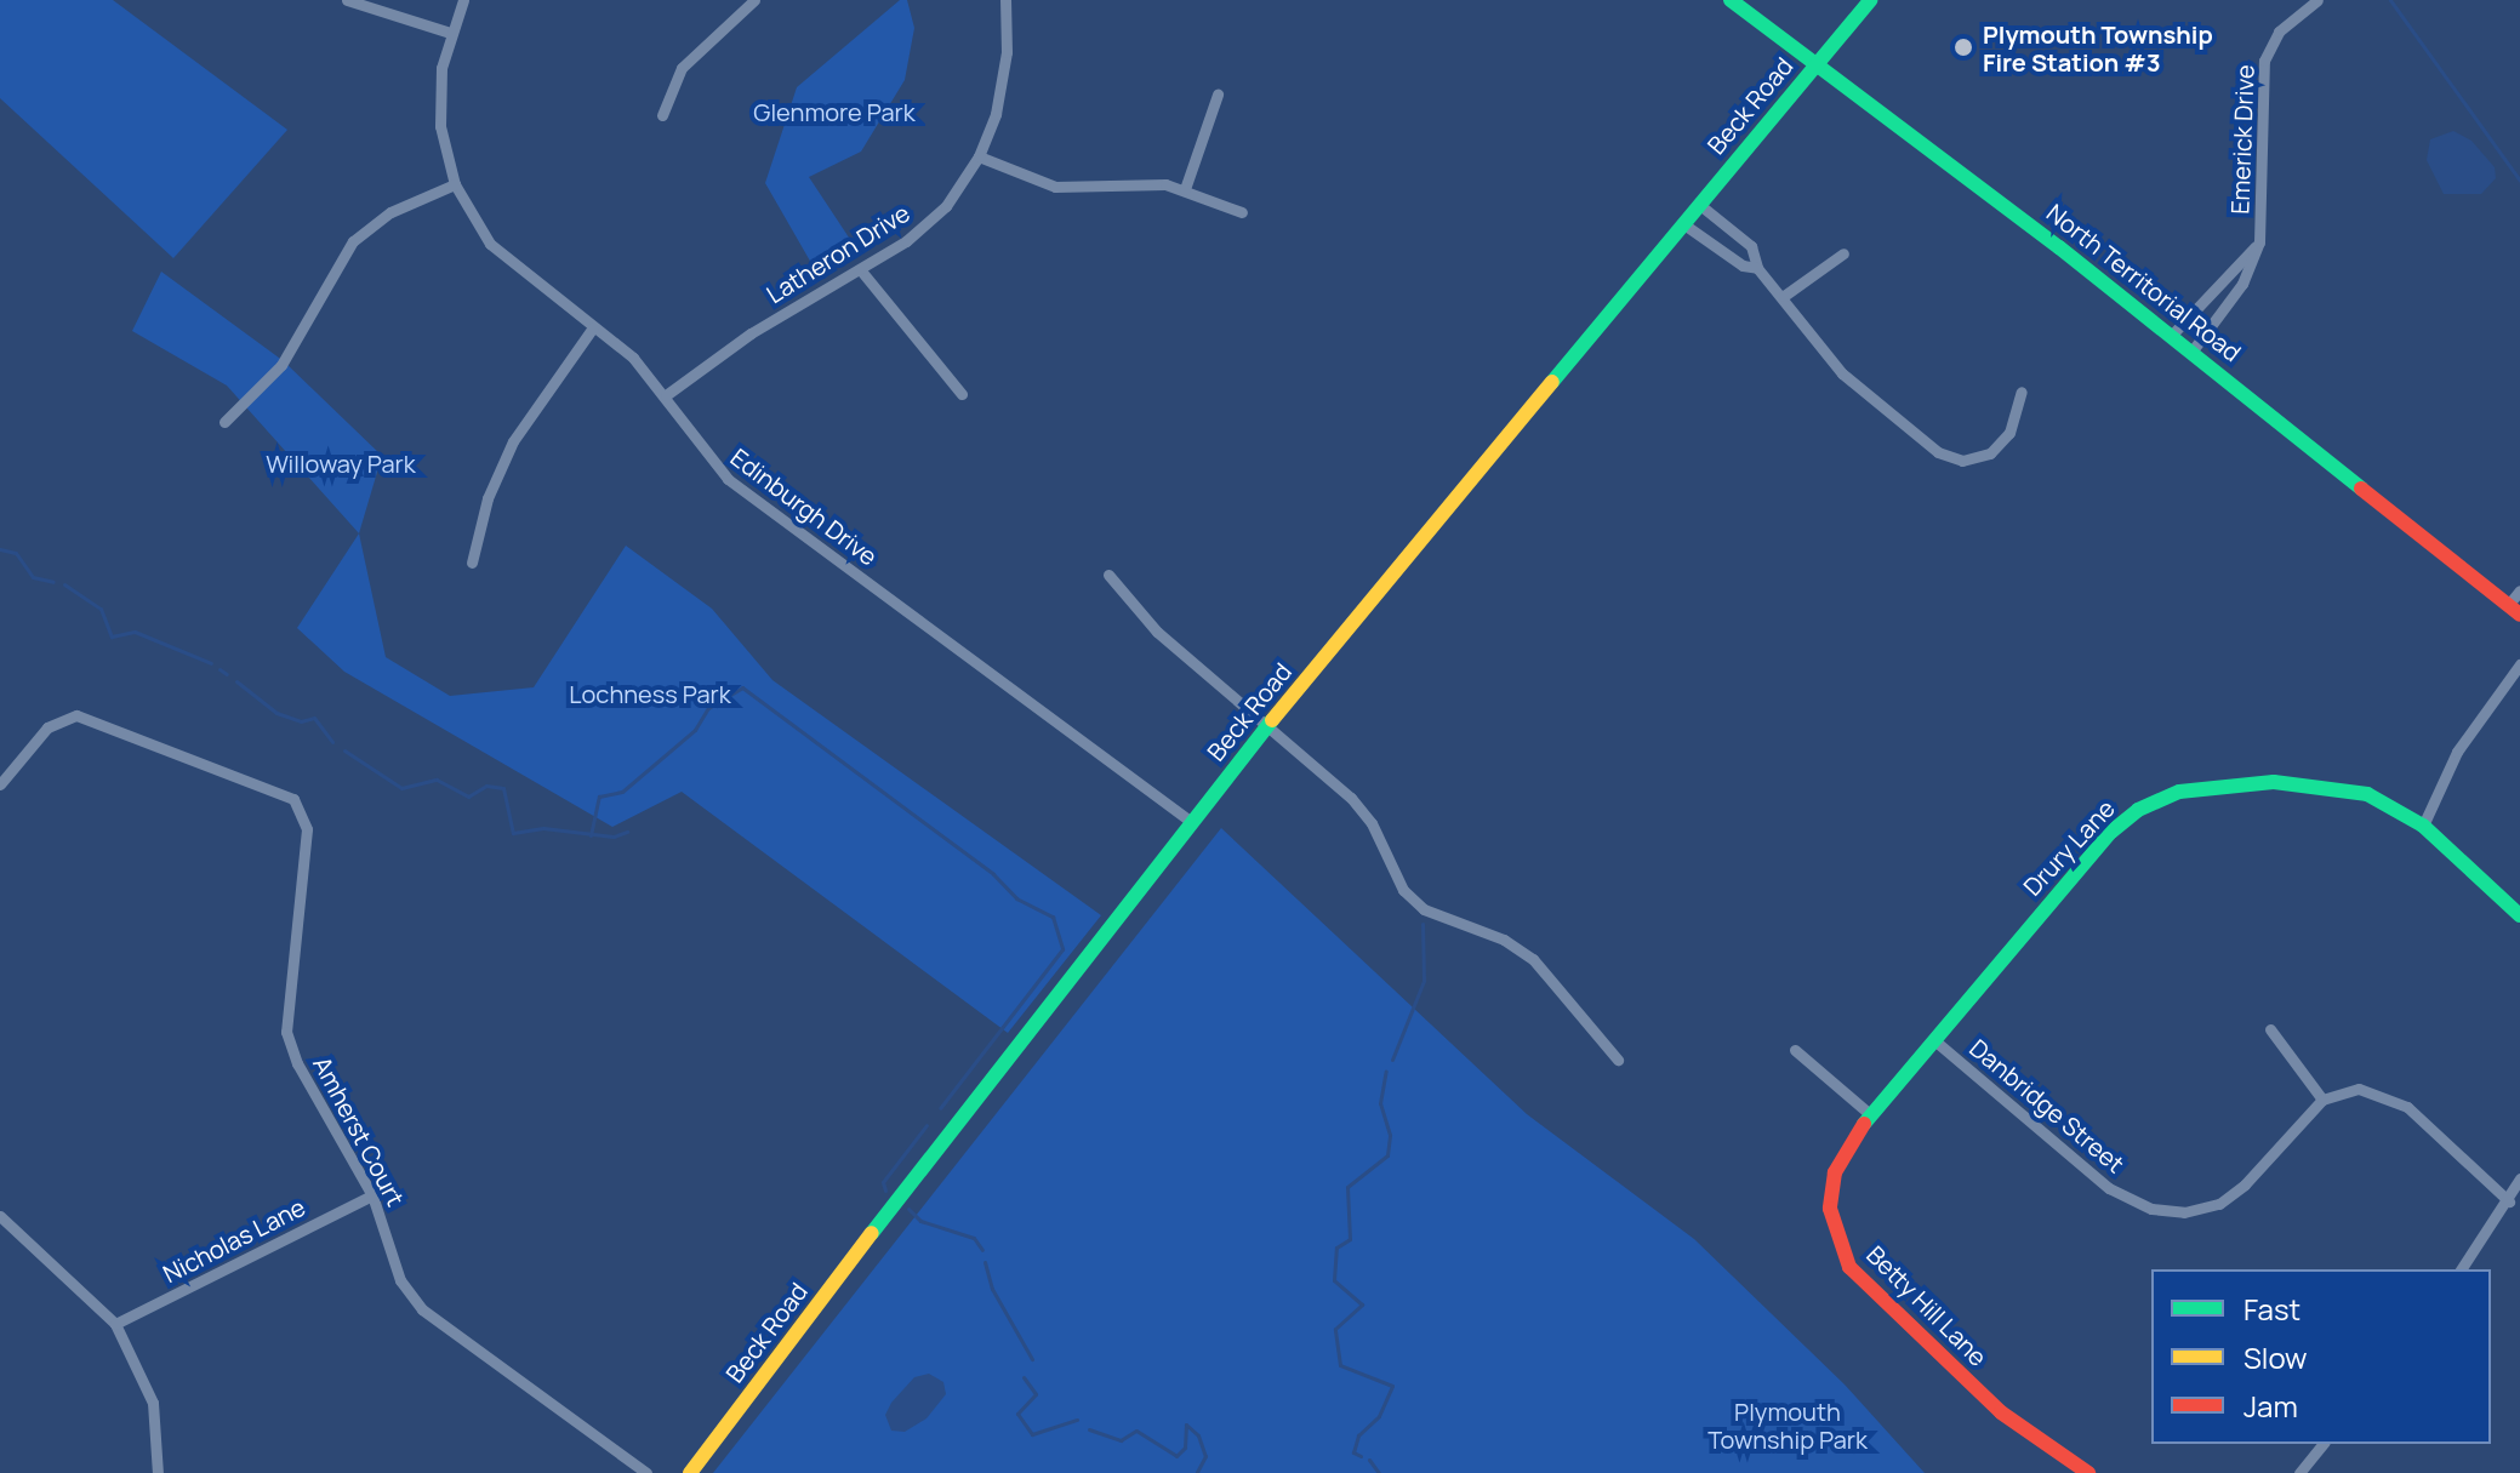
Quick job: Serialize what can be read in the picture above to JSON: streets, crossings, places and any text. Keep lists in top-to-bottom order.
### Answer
{
  "streets": {
    "main road": [
      "Beck Road",
      "North Territorial Road",
      "Drury Lane",
      "Betty Hill Lane"
    ],
    "street": [
      "Emerick Drive",
      "Latheron Drive",
      "Edinburgh Drive",
      "Danbridge Street",
      "Amherst Court",
      "Nicholas Lane"
    ]
  },
  "crossings": [
    ["Beck Road", "North Territorial Road"],
    ["Beck Road", "Edinburgh Drive"],
    ["Emerick Drive", "North Territorial Road"],
    ["Latheron Drive", "Edinburgh Drive"],
    ["Drury Lane", "Danbridge Street"],
    ["Drury Lane", "Betty Hill Lane"],
    ["Amherst Court", "Nicholas Lane"]
  ],
  "parks": [
    "Glenmore Park",
    "Willoway Park",
    "Lochness Park",
    "Plymouth Township Park"
  ],
  "places": ["Plymouth Township Fire Station #3"],
  "legend": ["Fast", "Slow", "Jam"]
}
